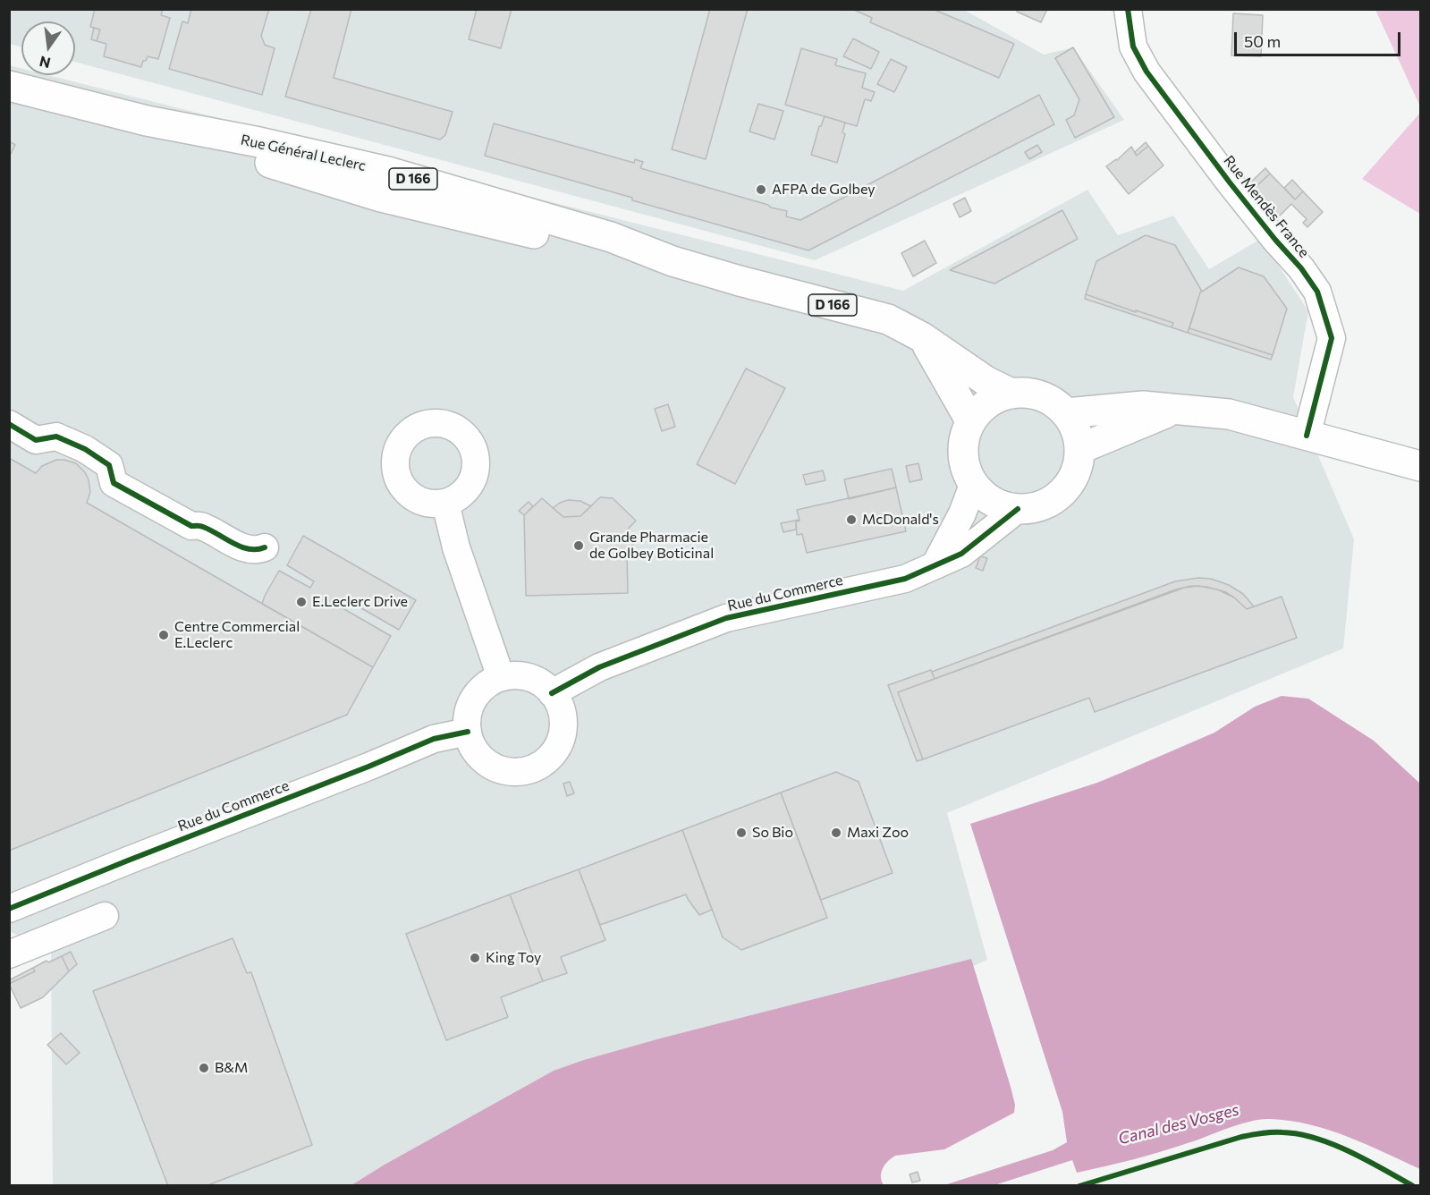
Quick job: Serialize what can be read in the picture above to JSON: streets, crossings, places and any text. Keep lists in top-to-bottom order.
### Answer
{
  "streets": {
    "main road": ["Rue Général Leclerc", "D 166"],
    "street": ["Rue Mendès France", "Rue du Commerce"]
  },
  "crossings": [
    ["Rue Général Leclerc", "Rue du Commerce"]
  ],
  "water": ["Canal des Vosges"],
  "places": [
    "AFPA de Golbey",
    "McDonald's",
    "Grande Pharmacie de Golbey Boticinal",
    "E.Leclerc Drive",
    "Centre Commercial E.Leclerc",
    "So Bio",
    "Maxi Zoo",
    "King Toy",
    "B&M"
  ],
  "scale_bar": "50 m",
  "north": "bottom"
}
